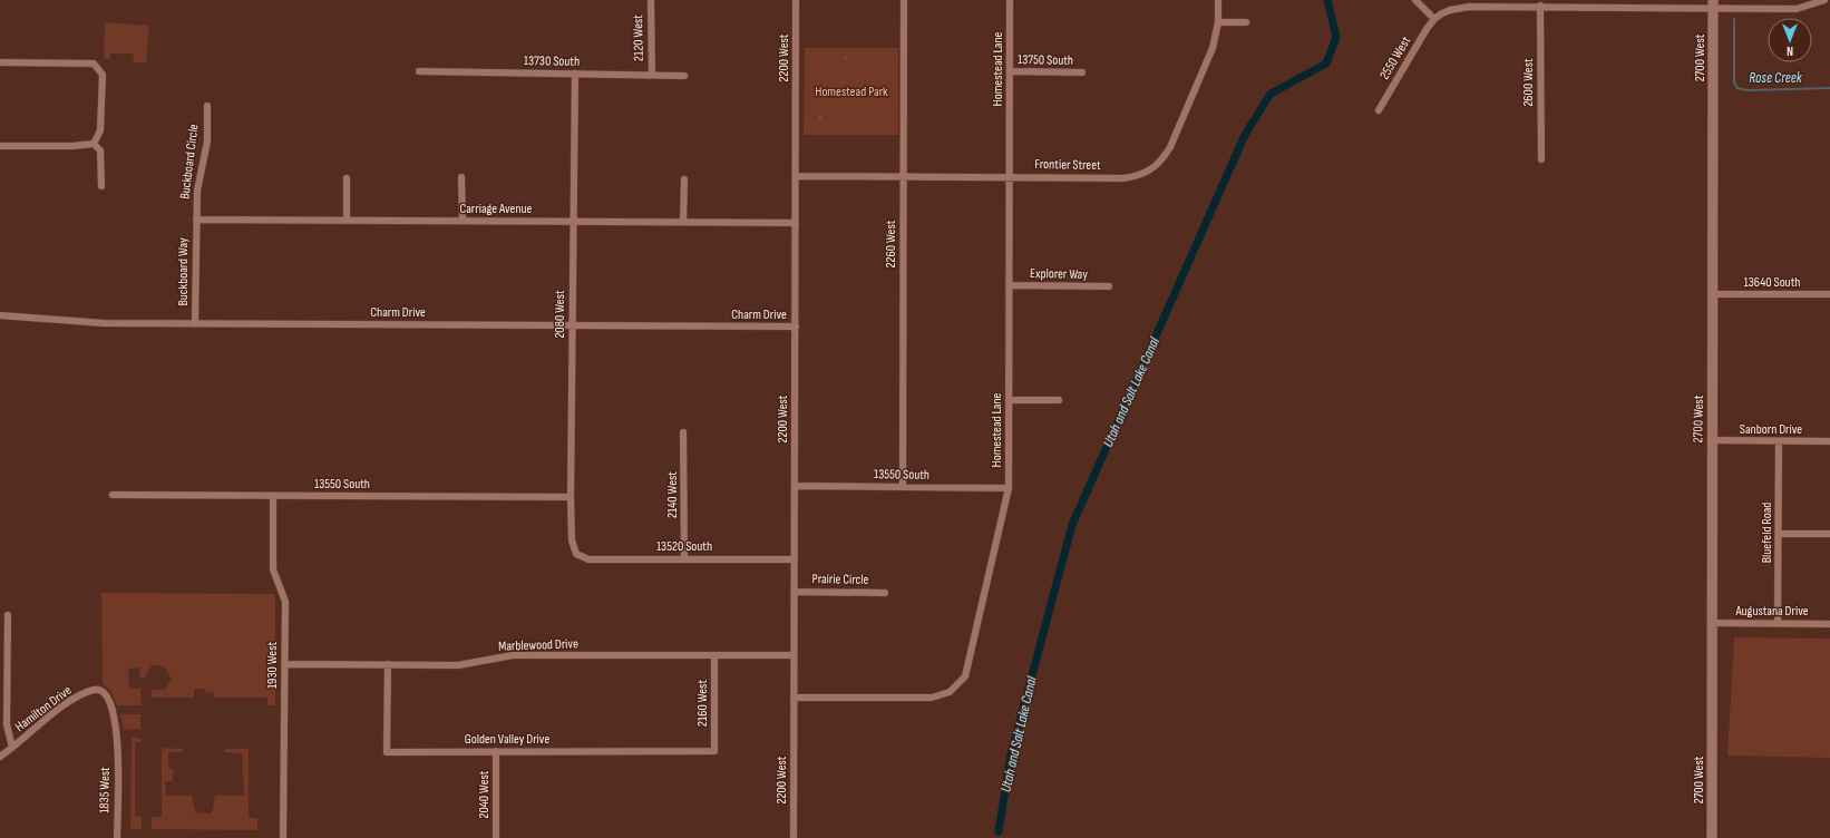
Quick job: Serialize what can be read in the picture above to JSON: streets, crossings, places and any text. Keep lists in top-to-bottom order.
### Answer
{
  "streets": {
    "main road": ["2700 West"],
    "street": [
      "2120 West",
      "2200 West",
      "2550 West",
      "13750 South",
      "13730 South",
      "Homestead Lane",
      "2600 West",
      "Buckboard Circle",
      "Frontier Street",
      "Carriage Avenue",
      "2260 West",
      "Buckboard Way",
      "Explorer Way",
      "13640 South",
      "Charm Drive",
      "2080 West",
      "Sanborn Drive",
      "13550 South",
      "2140 West",
      "Bluefeld Road",
      "13520 South",
      "Prairie Circle",
      "Augustana Drive",
      "Marblewood Drive",
      "1930 West",
      "2160 West",
      "Hamilton Drive",
      "Golden Valley Drive",
      "1835 West",
      "2040 West"
    ]
  },
  "crossings": [
    ["2120 West", "13730 South"],
    ["2200 West", "Homestead Lane"],
    ["2200 West", "Frontier Street"],
    ["2200 West", "Carriage Avenue"],
    ["2200 West", "Charm Drive"],
    ["2200 West", "13550 South"],
    ["2200 West", "13520 South"],
    ["2200 West", "Prairie Circle"],
    ["2200 West", "Marblewood Drive"],
    ["2700 West", "13640 South"],
    ["2700 West", "Sanborn Drive"],
    ["2700 West", "Augustana Drive"],
    ["13750 South", "Homestead Lane"],
    ["13730 South", "2080 West"],
    ["Homestead Lane", "Frontier Street"],
    ["Homestead Lane", "Explorer Way"],
    ["Homestead Lane", "13550 South"],
    ["Buckboard Circle", "Carriage Avenue"],
    ["Buckboard Circle", "Buckboard Way"],
    ["Frontier Street", "2260 West"],
    ["Carriage Avenue", "Buckboard Way"],
    ["Carriage Avenue", "2080 West"],
    ["2260 West", "13550 South"],
    ["Buckboard Way", "Charm Drive"],
    ["Charm Drive", "2080 West"],
    ["2080 West", "13550 South"],
    ["2080 West", "13520 South"],
    ["Sanborn Drive", "Bluefeld Road"],
    ["13550 South", "1930 West"],
    ["2140 West", "13520 South"],
    ["Bluefeld Road", "Augustana Drive"],
    ["Marblewood Drive", "1930 West"],
    ["Marblewood Drive", "2160 West"],
    ["Marblewood Drive", "Golden Valley Drive"],
    ["2160 West", "Golden Valley Drive"],
    ["Hamilton Drive", "1835 West"],
    ["Golden Valley Drive", "2040 West"]
  ],
  "water": ["Rose Creek", "Utah and Salt Lake Canal"],
  "parks": ["Homestead Park"],
  "north": "bottom"
}
